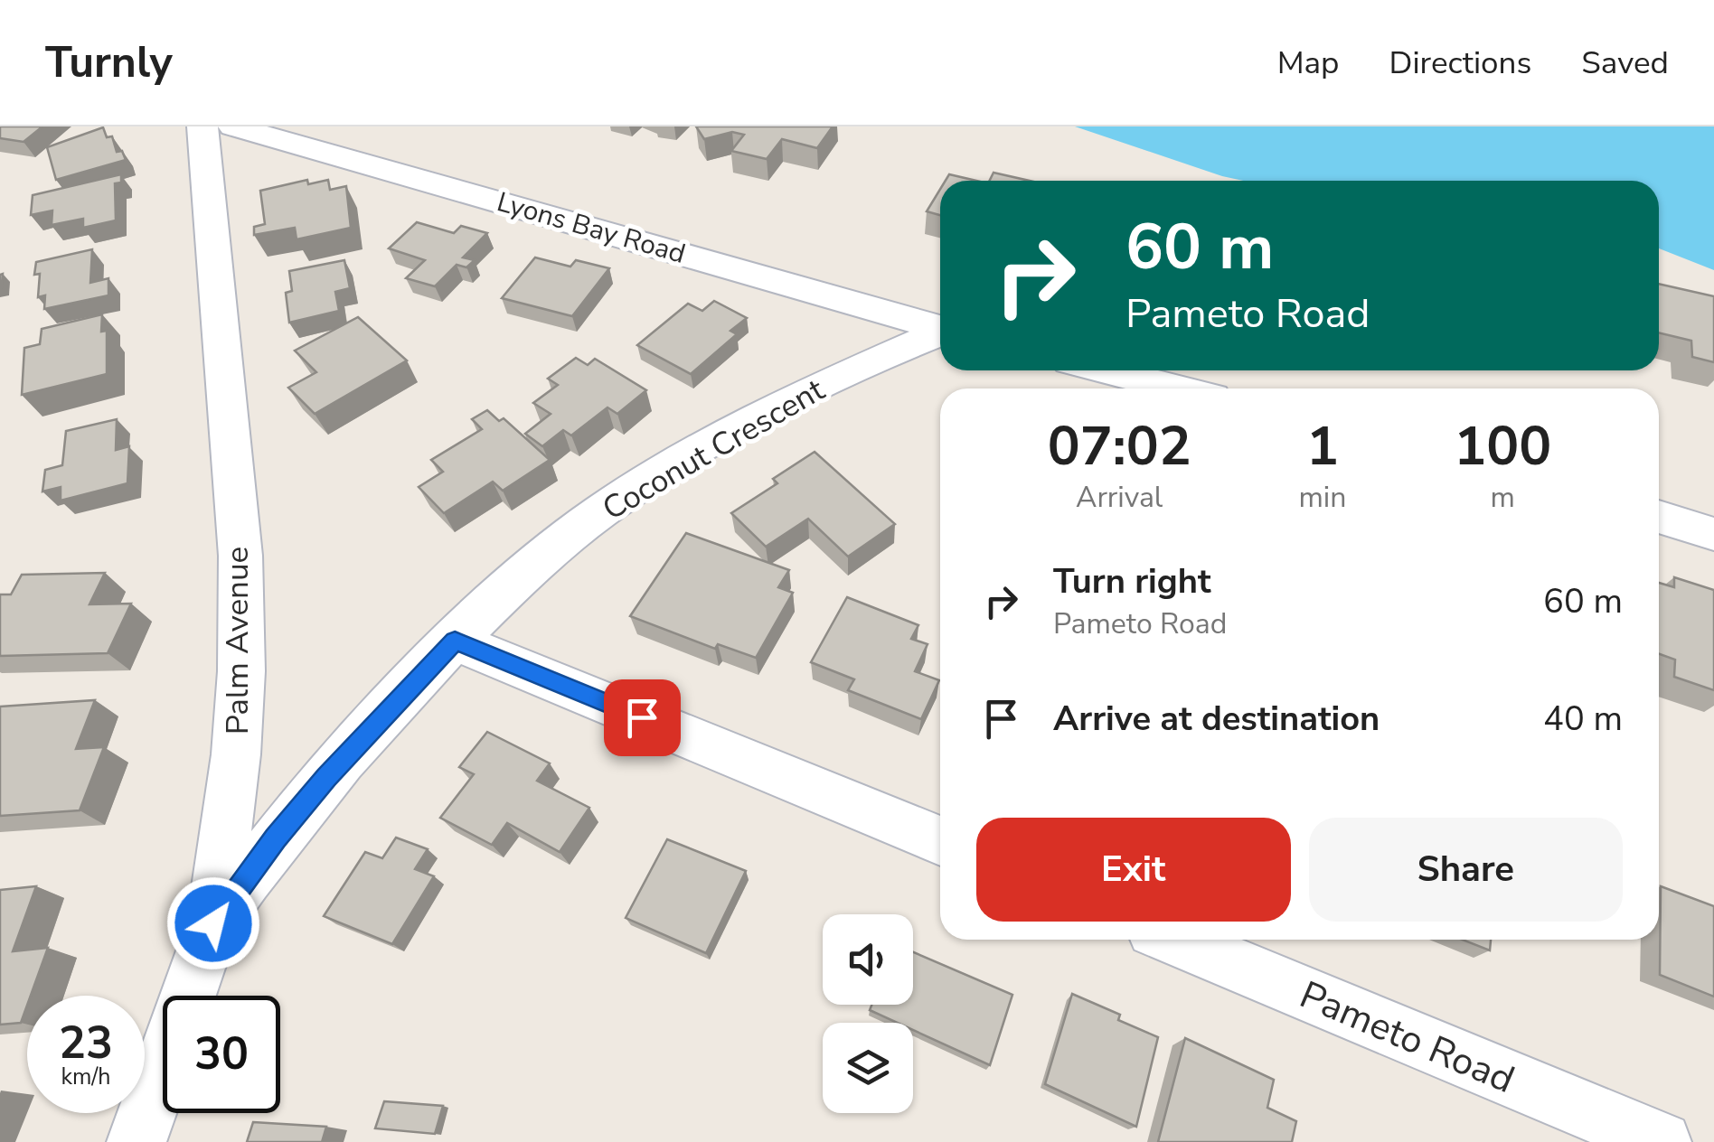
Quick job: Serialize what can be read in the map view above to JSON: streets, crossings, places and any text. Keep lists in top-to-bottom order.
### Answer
{
  "streets": {
    "street": [
      "Lyons Bay Road",
      "Coconut Crescent",
      "Palm Avenue",
      "Pameto Road"
    ]
  },
  "crossings": [
    ["Coconut Crescent", "Palm Avenue"]
  ],
  "page": {
    "header": "Turnly",
    "nav": ["Map", "Directions", "Saved"],
    "turn": ["60 m", "Pameto Road"],
    "eta": [
      "07:02",
      "Arrival",
      "1",
      "min",
      "100",
      "m"
    ],
    "list": [
      {
        "name": "Turn right",
        "note": "Pameto Road",
        "value": "60 m"
      },
      {
        "name": "Arrive at destination",
        "value": "40 m"
      }
    ],
    "buttons": ["Exit", "Share"],
    "speed": "23 km/h",
    "limit": "30"
  }
}
